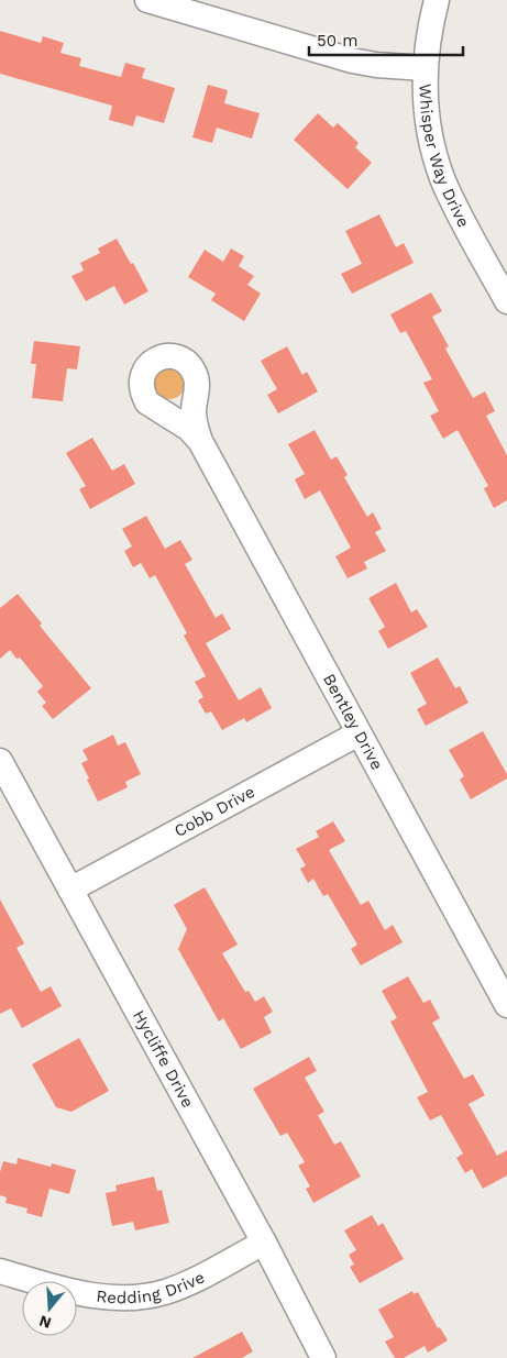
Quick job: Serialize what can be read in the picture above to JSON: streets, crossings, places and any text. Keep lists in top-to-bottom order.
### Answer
{
  "streets": {
    "street": [
      "Whisper Way Drive",
      "Bentley Drive",
      "Cobb Drive",
      "Hycliffe Drive",
      "Redding Drive"
    ]
  },
  "crossings": [
    ["Bentley Drive", "Cobb Drive"],
    ["Cobb Drive", "Hycliffe Drive"],
    ["Hycliffe Drive", "Redding Drive"]
  ],
  "scale_bar": "50 m",
  "north": "bottom"
}
